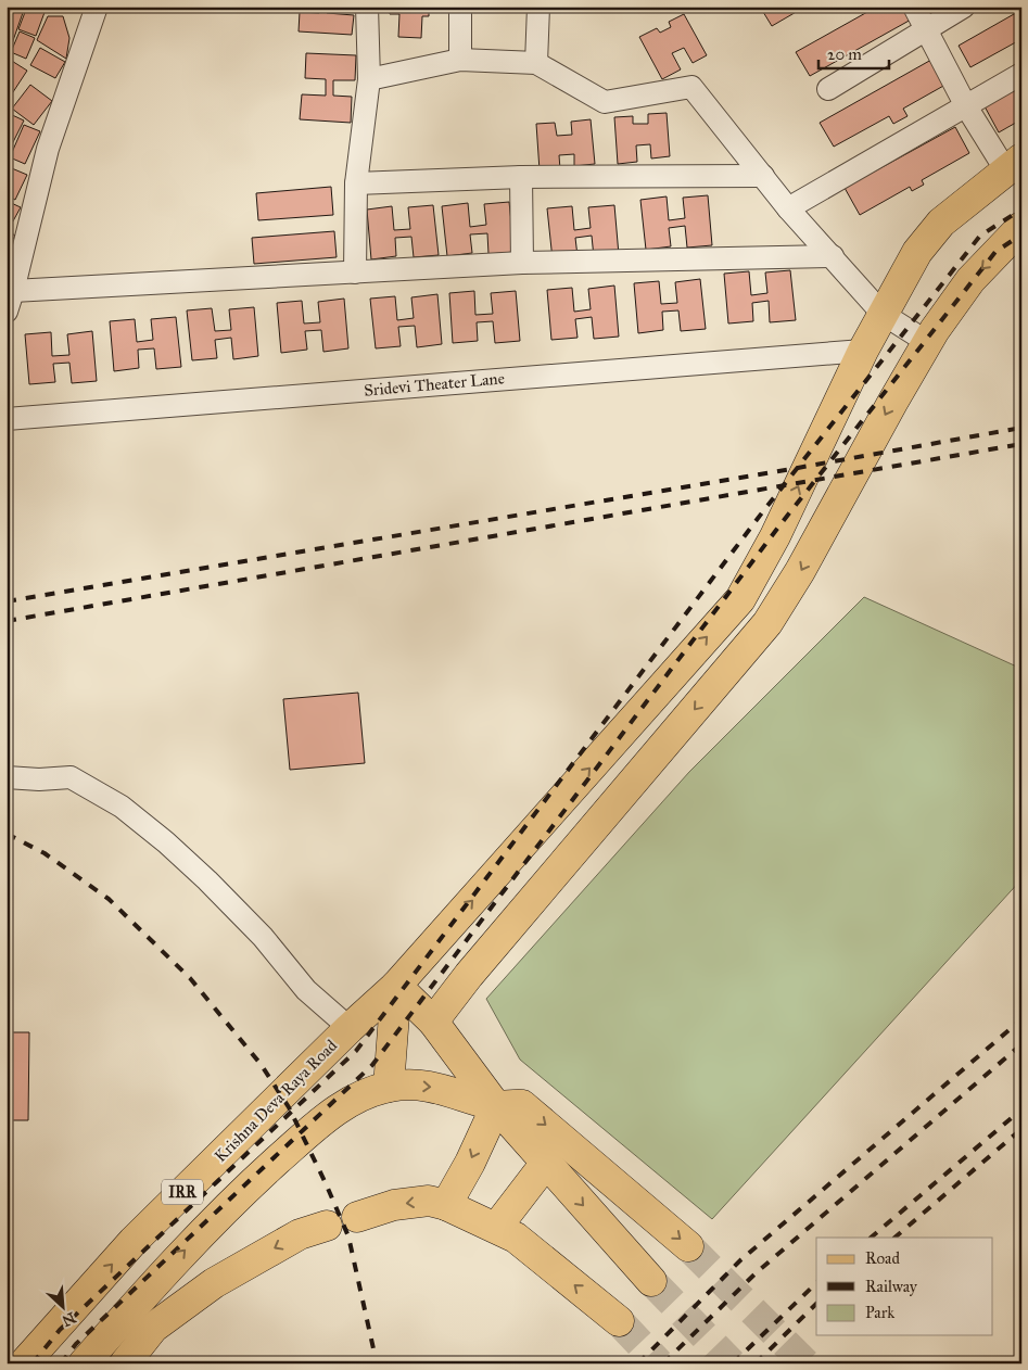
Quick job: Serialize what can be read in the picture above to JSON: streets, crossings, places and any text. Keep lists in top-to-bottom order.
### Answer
{
  "streets": {
    "main road": ["Krishna Deva Raya Road", "IRR"],
    "street": ["Sridevi Theater Lane"]
  },
  "crossings": [
    ["Sridevi Theater Lane", "Krishna Deva Raya Road"]
  ],
  "legend": ["Road", "Railway", "Park"],
  "scale_bar": "20 m",
  "north": "bottom right"
}
